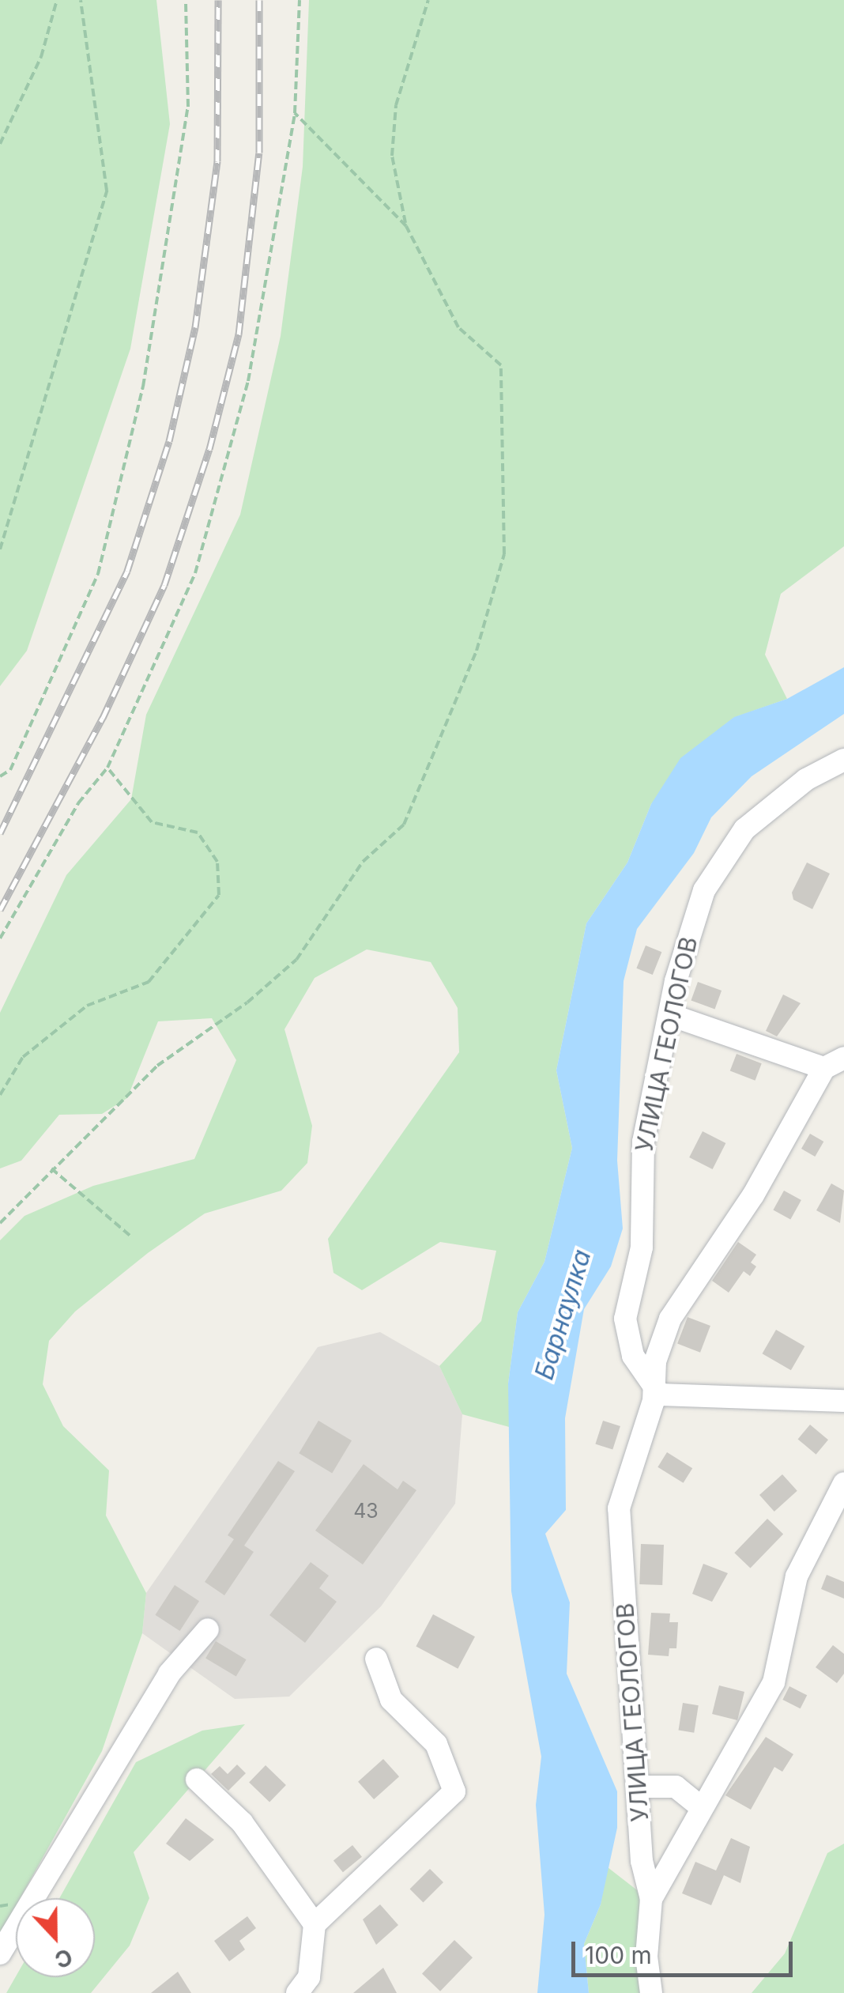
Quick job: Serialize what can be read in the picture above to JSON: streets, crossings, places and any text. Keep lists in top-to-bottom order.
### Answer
{
  "streets": {
    "street": ["УЛИЦА ГЕОЛОГОВ"]
  },
  "water": ["Барнаулка"],
  "house_numbers": ["43"],
  "scale_bar": "100 m",
  "north": "bottom"
}
